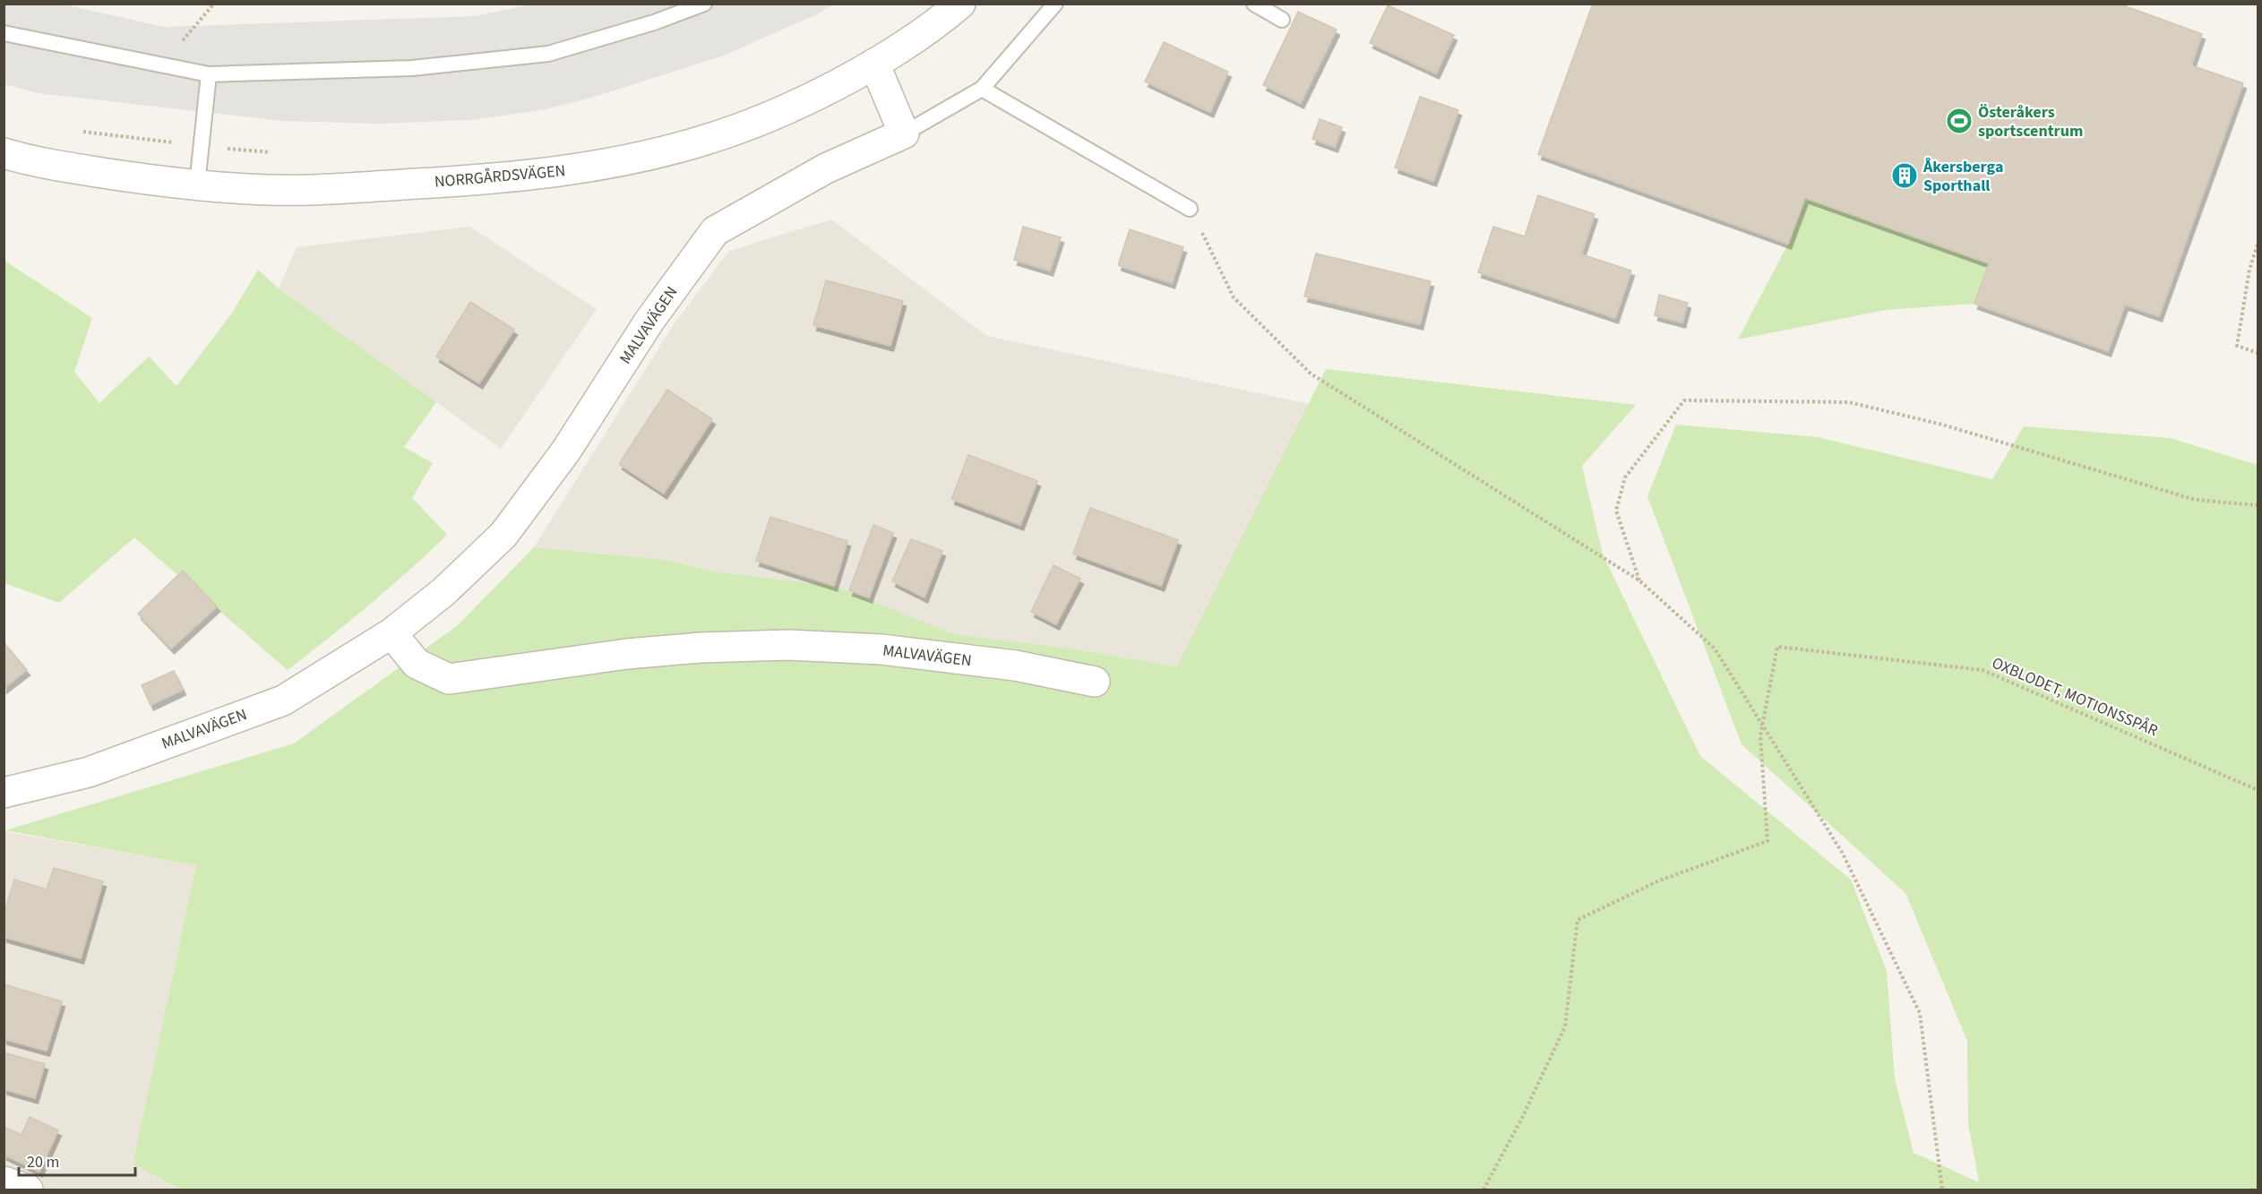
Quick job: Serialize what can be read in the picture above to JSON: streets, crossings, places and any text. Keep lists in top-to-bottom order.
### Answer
{
  "streets": {
    "street": ["NORRGÅRDSVÄGEN", "MALVAVÄGEN"],
    "path": ["OXBLODET, MOTIONSSPÅR"]
  },
  "places": {
    "sports": ["Österåkers sportscentrum"],
    "building": ["Åkersberga Sporthall"]
  },
  "scale_bar": "20 m"
}
